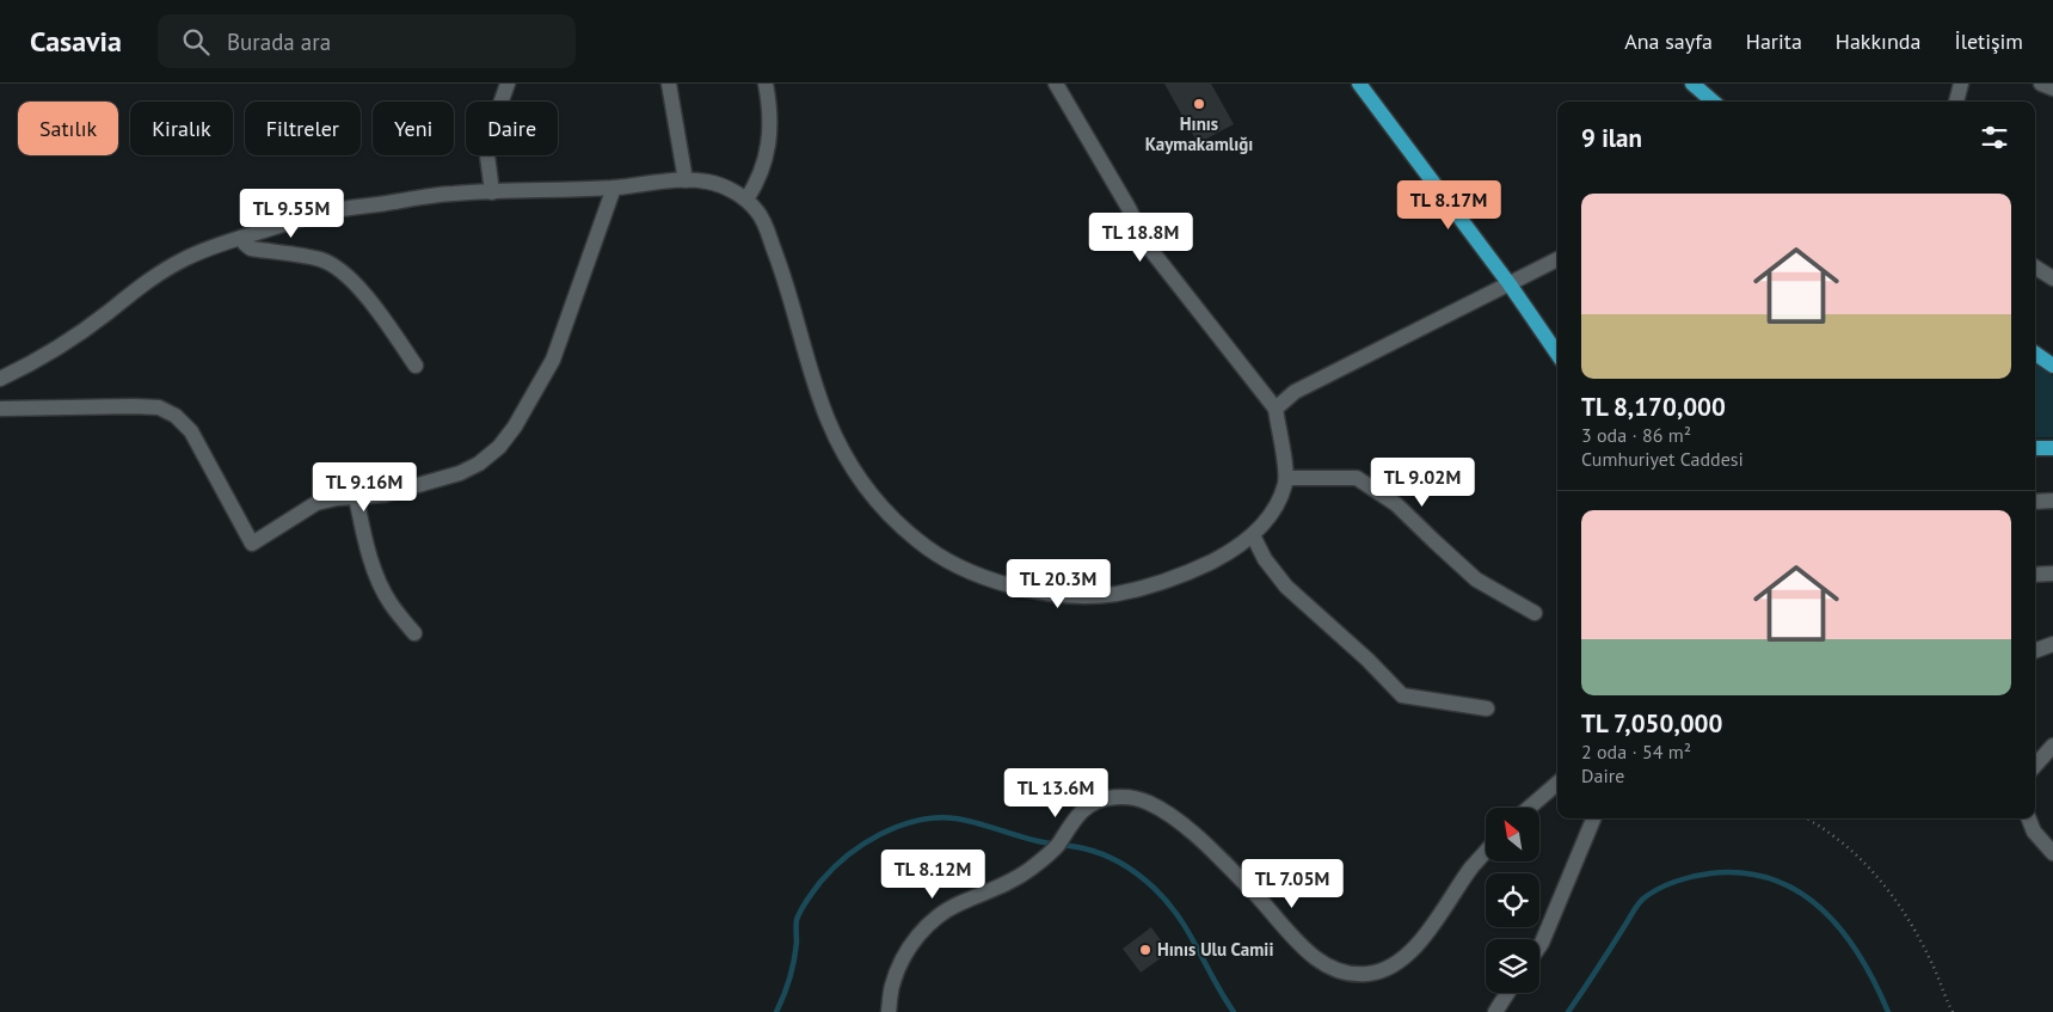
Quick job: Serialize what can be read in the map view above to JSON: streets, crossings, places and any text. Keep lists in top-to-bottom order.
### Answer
{
  "places": ["Hınıs Kaymakamlığı", "Hınıs Ulu Camii"],
  "north": "top left",
  "page": {
    "header": "Casavia",
    "search": "Burada ara",
    "nav": [
      "Ana sayfa",
      "Harita",
      "Hakkında",
      "İletişim"
    ],
    "chip": [
      "Satılık",
      "Kiralık",
      "Filtreler",
      "Yeni",
      "Daire"
    ],
    "heading": "9 ilan",
    "list": [
      {
        "name": "TL 8,170,000",
        "note": "3 oda · 86 m² · Cumhuriyet Caddesi"
      },
      {
        "name": "TL 7,050,000",
        "note": "2 oda · 54 m² · Daire"
      }
    ],
    "price": [
      "TL 8.17M",
      "TL 9.55M",
      "TL 18.8M",
      "TL 9.02M",
      "TL 9.16M",
      "TL 20.3M",
      "TL 13.6M",
      "TL 8.12M",
      "TL 7.05M"
    ]
  }
}
